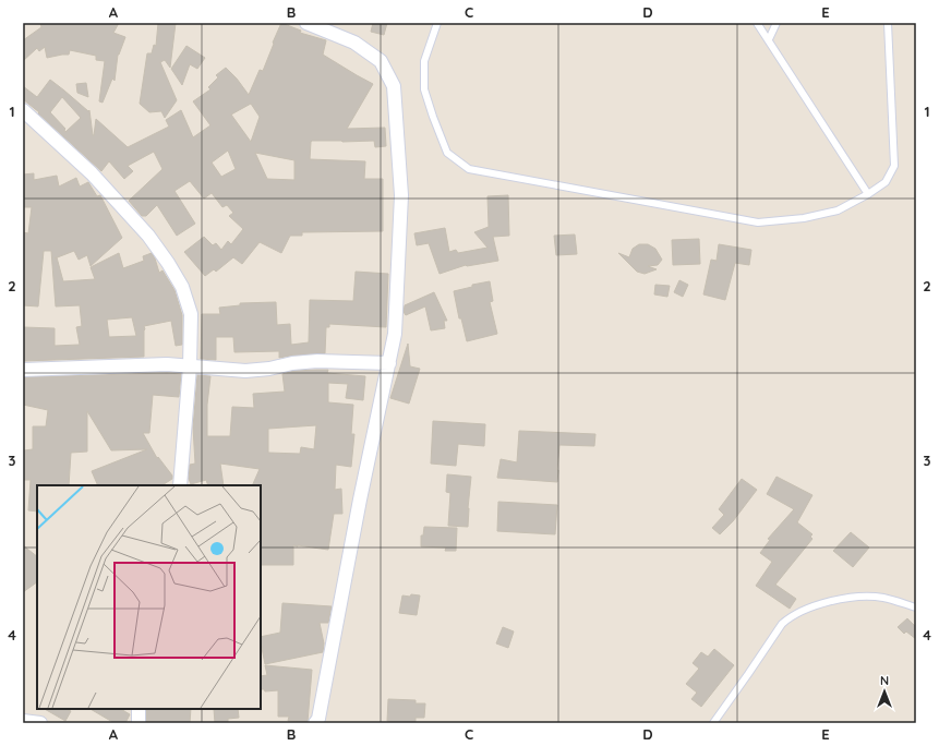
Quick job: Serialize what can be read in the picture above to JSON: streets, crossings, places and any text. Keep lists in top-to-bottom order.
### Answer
{
  "north": "top",
  "grid": {
    "columns": [
      "A",
      "B",
      "C",
      "D",
      "E"
    ],
    "rows": [
      "1",
      "2",
      "3",
      "4"
    ]
  }
}
